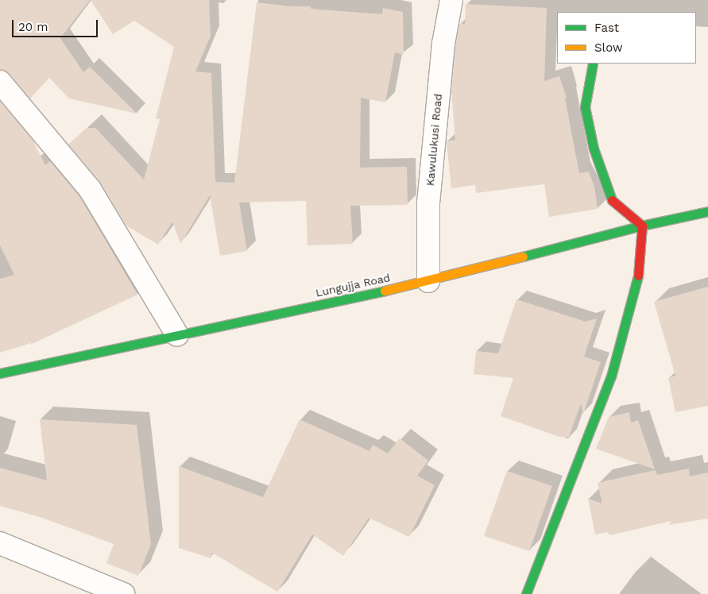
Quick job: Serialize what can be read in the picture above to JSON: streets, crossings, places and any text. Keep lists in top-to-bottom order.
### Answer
{
  "streets": {
    "street": ["Kawulukusi Road", "Lungujja Road"]
  },
  "crossings": [
    ["Kawulukusi Road", "Lungujja Road"]
  ],
  "legend": ["Fast", "Slow"],
  "scale_bar": "20 m"
}
